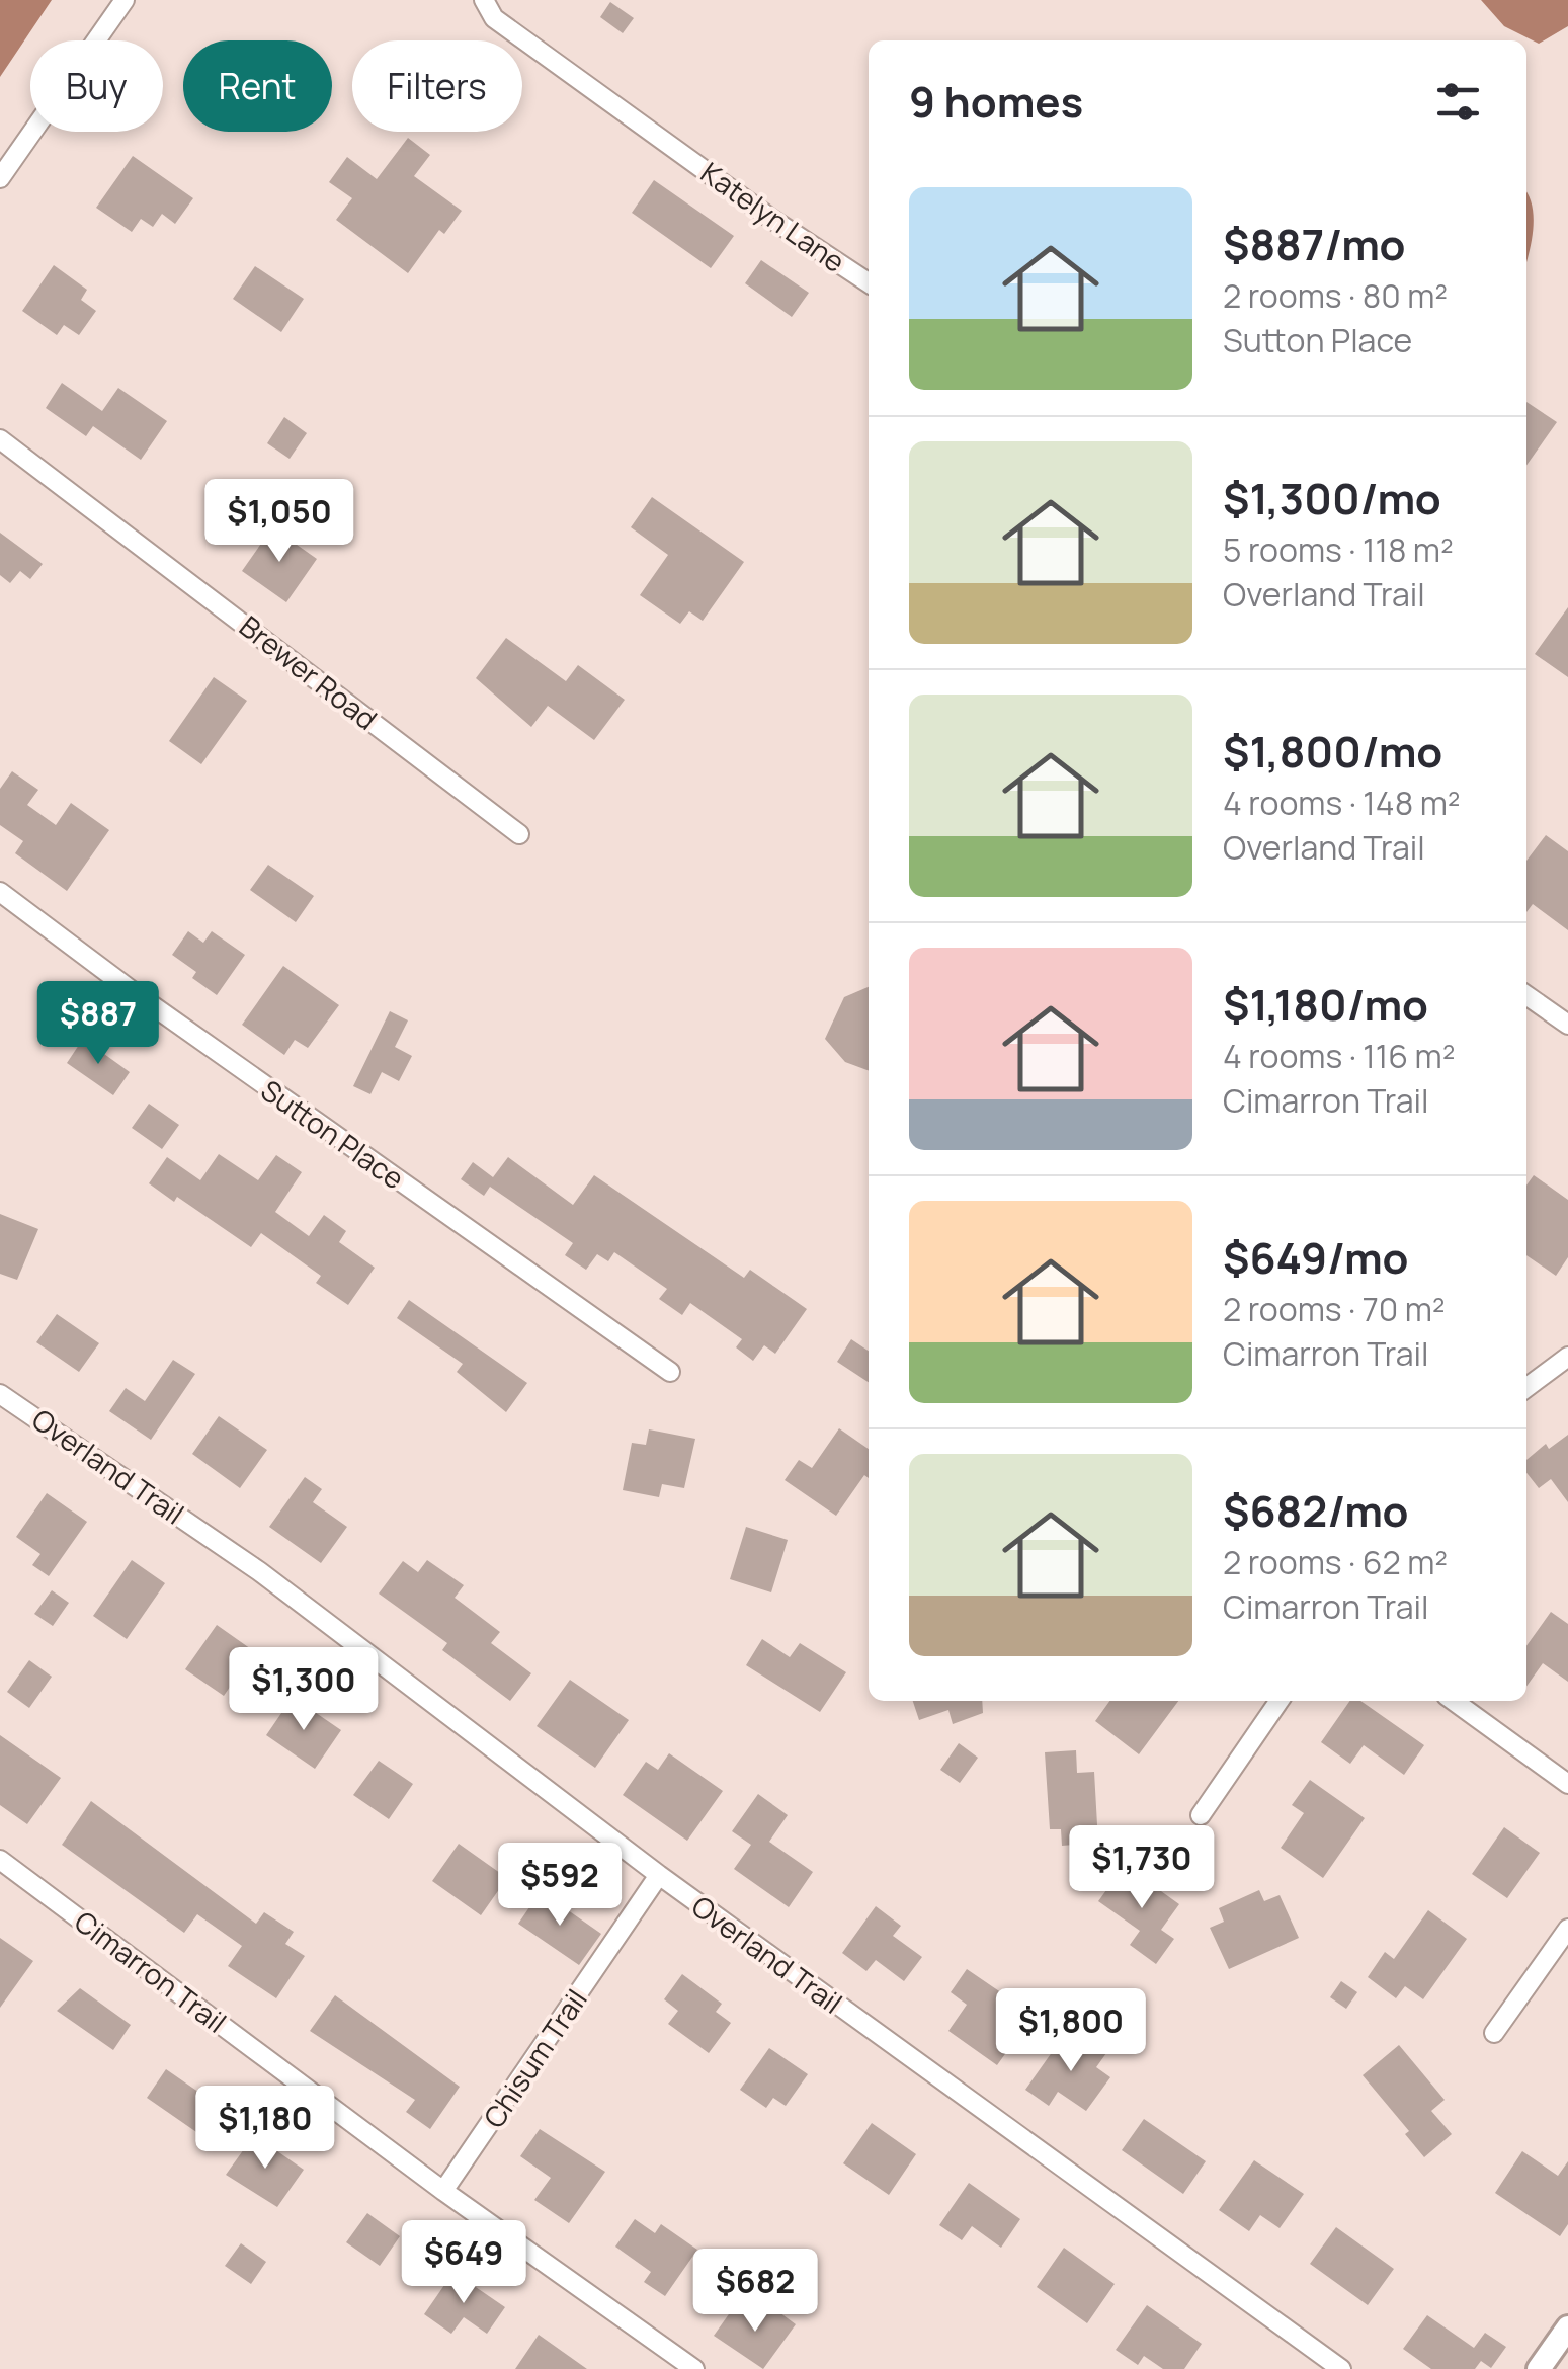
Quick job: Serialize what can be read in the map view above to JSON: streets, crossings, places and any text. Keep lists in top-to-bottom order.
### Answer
{
  "streets": {
    "street": [
      "Katelyn Lane",
      "Brewer Road",
      "Sutton Place",
      "Overland Trail",
      "Cimarron Trail",
      "Chisum Trail"
    ]
  },
  "crossings": [
    ["Overland Trail", "Chisum Trail"],
    ["Cimarron Trail", "Chisum Trail"]
  ],
  "page": {
    "chip": ["Buy", "Rent", "Filters"],
    "heading": "9 homes",
    "list": [
      {
        "name": "$887/mo",
        "note": "2 rooms · 80 m² · Sutton Place"
      },
      {
        "name": "$1,300/mo",
        "note": "5 rooms · 118 m² · Overland Trail"
      },
      {
        "name": "$1,800/mo",
        "note": "4 rooms · 148 m² · Overland Trail"
      },
      {
        "name": "$1,180/mo",
        "note": "4 rooms · 116 m² · Cimarron Trail"
      },
      {
        "name": "$649/mo",
        "note": "2 rooms · 70 m² · Cimarron Trail"
      },
      {
        "name": "$682/mo",
        "note": "2 rooms · 62 m² · Cimarron Trail"
      }
    ],
    "price": [
      "$1,050",
      "$887",
      "$1,300",
      "$1,730",
      "$592",
      "$1,800",
      "$1,180",
      "$649",
      "$682"
    ]
  }
}
